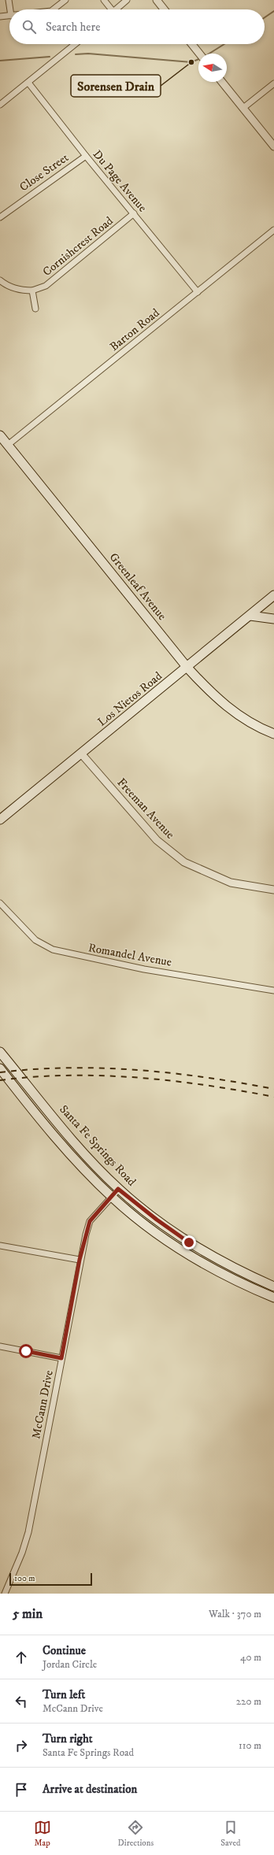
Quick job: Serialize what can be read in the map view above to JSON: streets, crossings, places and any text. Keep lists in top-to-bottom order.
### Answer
{
  "streets": {
    "main road": ["Greenleaf Avenue", "Los Nietos Road", "Santa Fe Springs Road"],
    "street": [
      "Close Street",
      "Du Page Avenue",
      "Cornishcrest Road",
      "Barton Road",
      "Freeman Avenue",
      "Romandel Avenue",
      "McCann Drive"
    ]
  },
  "crossings": [
    ["Close Street", "Du Page Avenue"],
    ["Du Page Avenue", "Cornishcrest Road"],
    ["Du Page Avenue", "Barton Road"],
    ["Barton Road", "Greenleaf Avenue"],
    ["Greenleaf Avenue", "Los Nietos Road"],
    ["Los Nietos Road", "Freeman Avenue"],
    ["Santa Fe Springs Road", "McCann Drive"]
  ],
  "places": ["Sorensen Drain"],
  "scale_bar": "100 m",
  "north": "left",
  "page": {
    "search": "Search here",
    "scale": "100 m",
    "heading": ["5 min", "Walk · 370 m"],
    "list": [
      ["Continue", "Jordan Circle", "40 m"],
      ["Turn left", "McCann Drive", "220 m"],
      ["Turn right", "Santa Fe Springs Road", "110 m"],
      "Arrive at destination"
    ],
    "nav": ["Map", "Directions", "Saved"]
  }
}
